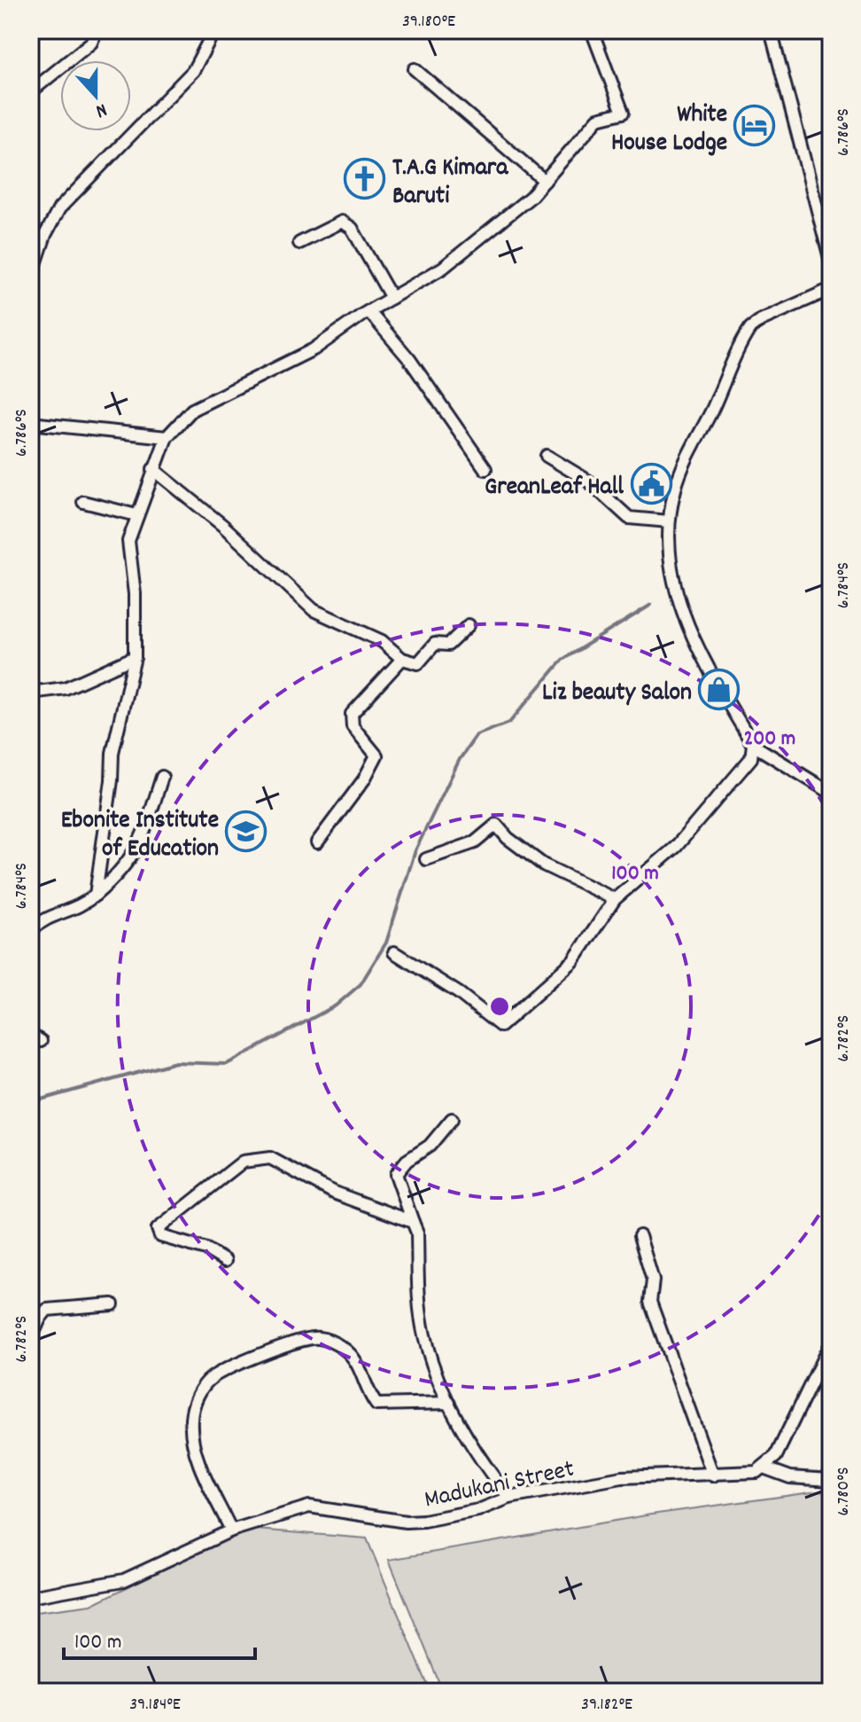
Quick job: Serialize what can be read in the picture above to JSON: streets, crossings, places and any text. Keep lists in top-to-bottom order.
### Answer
{
  "streets": {
    "street": ["Madukani Street"]
  },
  "places": {
    "hotel": ["White House Lodge"],
    "church": ["T.A.G Kimara Baruti"],
    "public building": ["GreanLeaf Hall"],
    "shop": ["Liz beauty Salon"],
    "school or university": ["Ebonite Institute of Education"]
  },
  "scale_bar": "100 m",
  "north": "bottom",
  "coordinates": [
    "39.180°E",
    "6.786°S",
    "6.784°S",
    "6.782°S",
    "6.780°S",
    "39.184°E",
    "39.182°E"
  ],
  "rings": ["200 m", "100 m"]
}
